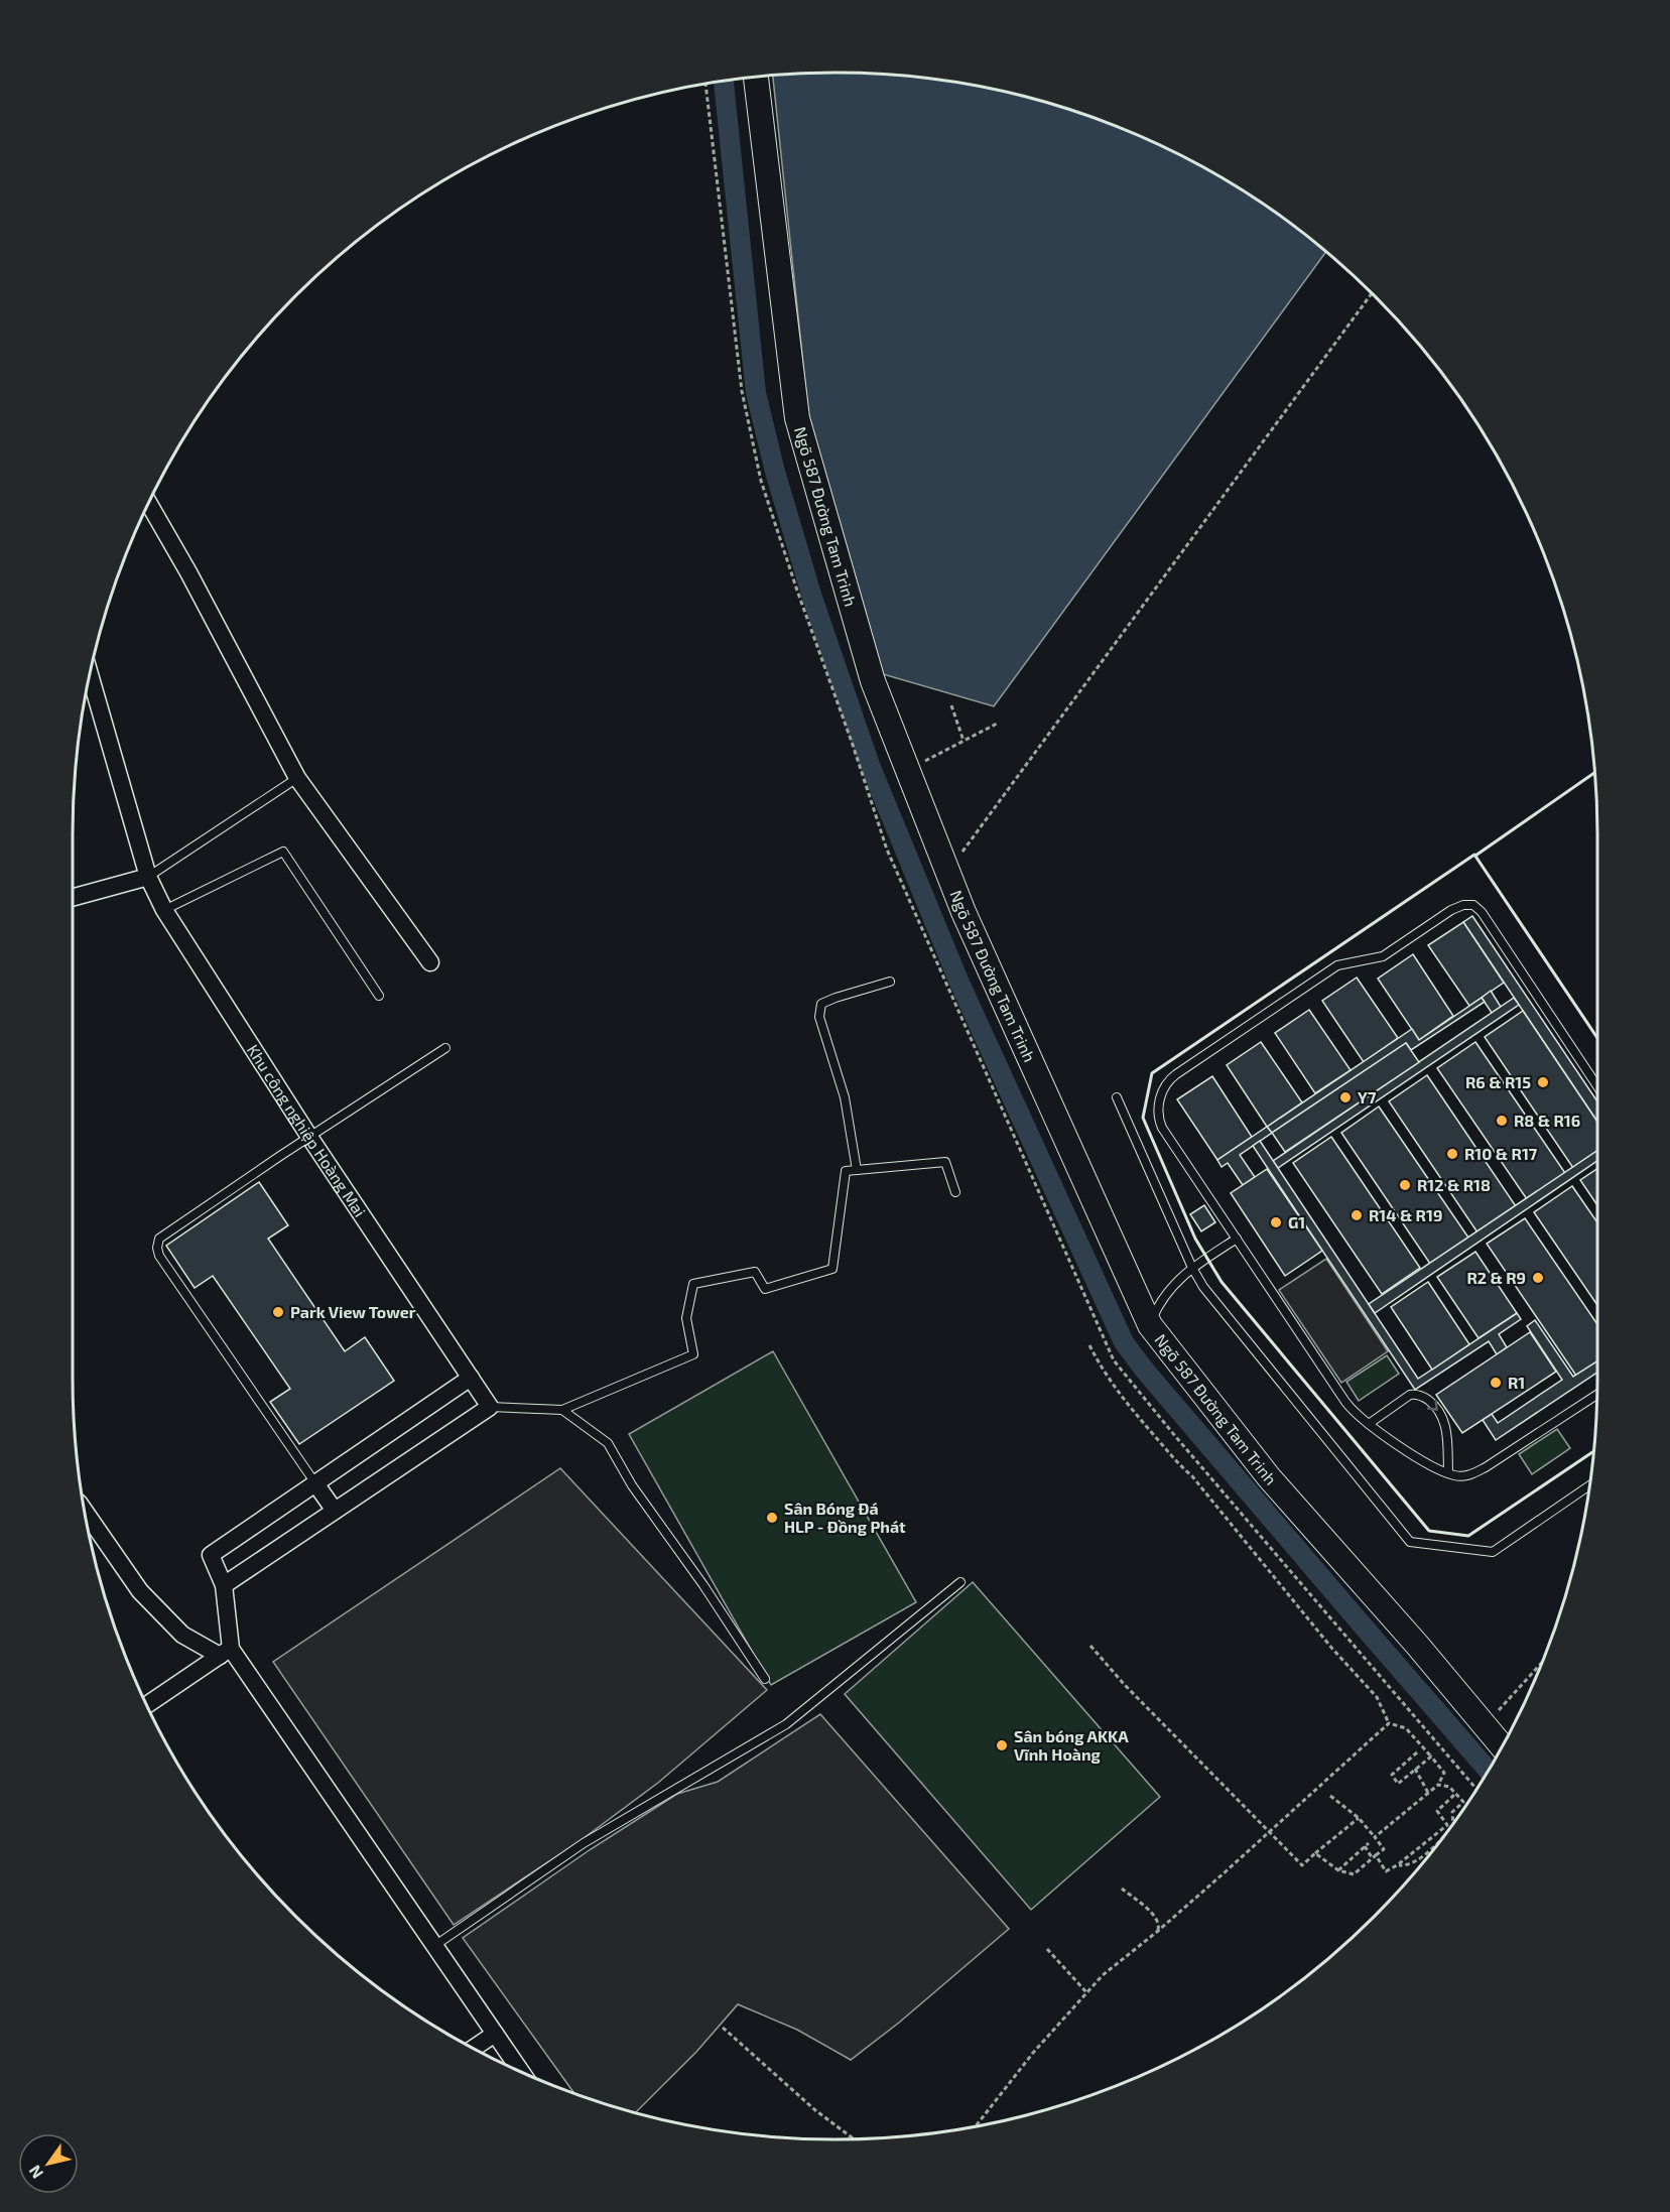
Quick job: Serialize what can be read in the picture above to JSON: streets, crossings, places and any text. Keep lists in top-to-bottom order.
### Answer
{
  "streets": {
    "street": ["Ngõ 587 Đường Tam Trinh", "Khu công nghiệp Hoàng Mai"]
  },
  "places": [
    "R6 & R15",
    "Y7",
    "R8 & R16",
    "R10 & R17",
    "R12 & R18",
    "R14 & R19",
    "G1",
    "R2 & R9",
    "Park View Tower",
    "R1",
    "Sân Bóng Đá HLP - Đồng Phát",
    "Sân bóng AKKA Vĩnh Hoàng"
  ],
  "north": "bottom left"
}
